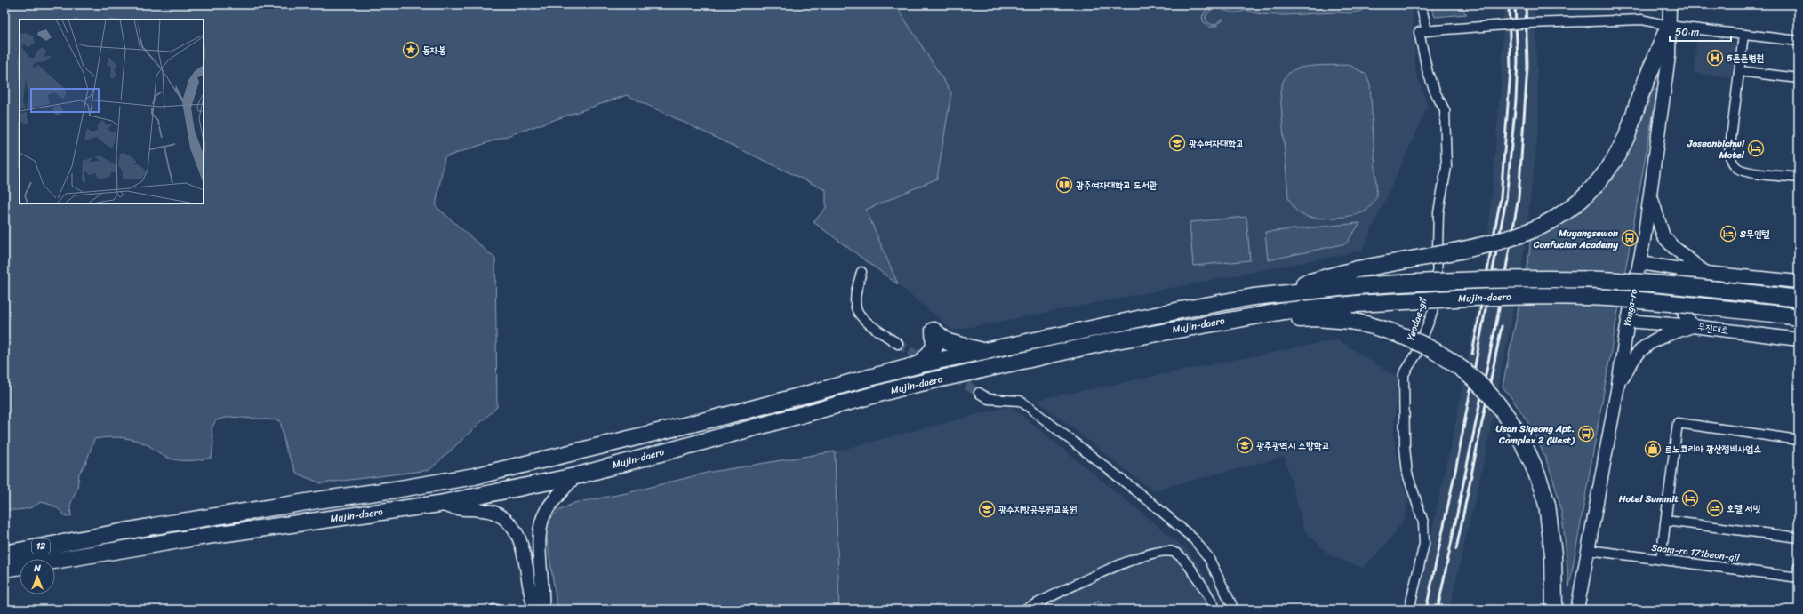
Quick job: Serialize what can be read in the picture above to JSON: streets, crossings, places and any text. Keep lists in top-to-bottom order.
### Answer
{
  "streets": {
    "highway": ["Mujin-daero", "12"],
    "street": [
      "Yonga-ro",
      "Yeodae-gil",
      "무진대로",
      "Saam-ro 171beon-gil"
    ]
  },
  "crossings": [
    ["Mujin-daero", "12"],
    ["Yonga-ro", "무진대로"],
    ["Yonga-ro", "Saam-ro 171beon-gil"]
  ],
  "places": {
    "place": ["동자봉"],
    "hospital": ["5튼튼병원"],
    "school or university": ["광주여자대학교", "광주광역시 소방학교", "광주지방공무원교육원"],
    "hotel": [
      "Joseonbichwi Motel",
      "S무인텔",
      "Hotel Summit",
      "호텔 서밋"
    ],
    "library": ["광주여자대학교 도서관"],
    "bus stop": ["Muyangsewon Confucian Academy", "Usan Siyeong Apt. Complex 2 (West)"],
    "shop": ["르노코리아 광산정비사업소"]
  },
  "scale_bar": "50 m",
  "north": "top"
}
